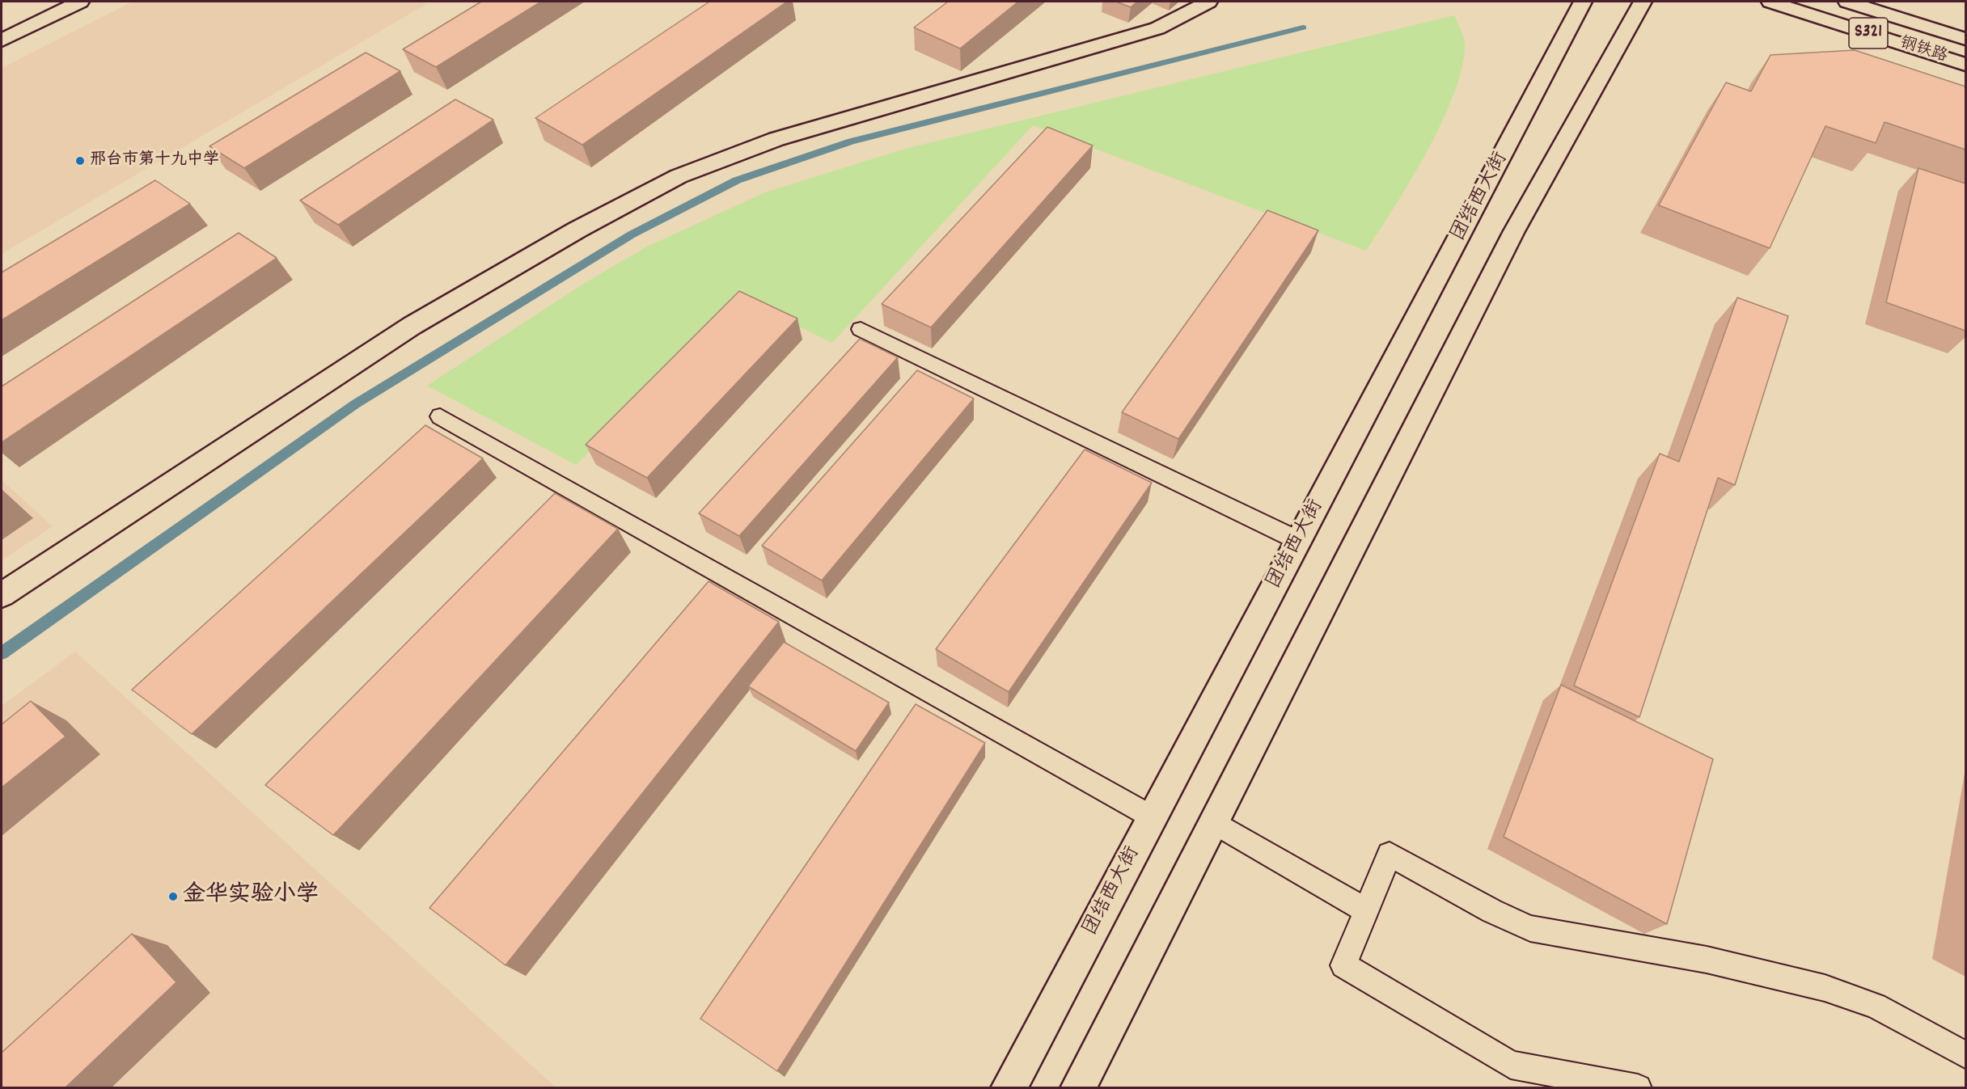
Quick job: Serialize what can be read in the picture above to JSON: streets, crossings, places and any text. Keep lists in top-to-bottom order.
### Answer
{
  "streets": {
    "main road": ["S321", "钢铁路", "团结西大街"]
  },
  "places": ["邢台市第十九中学", "金华实验小学"]
}
